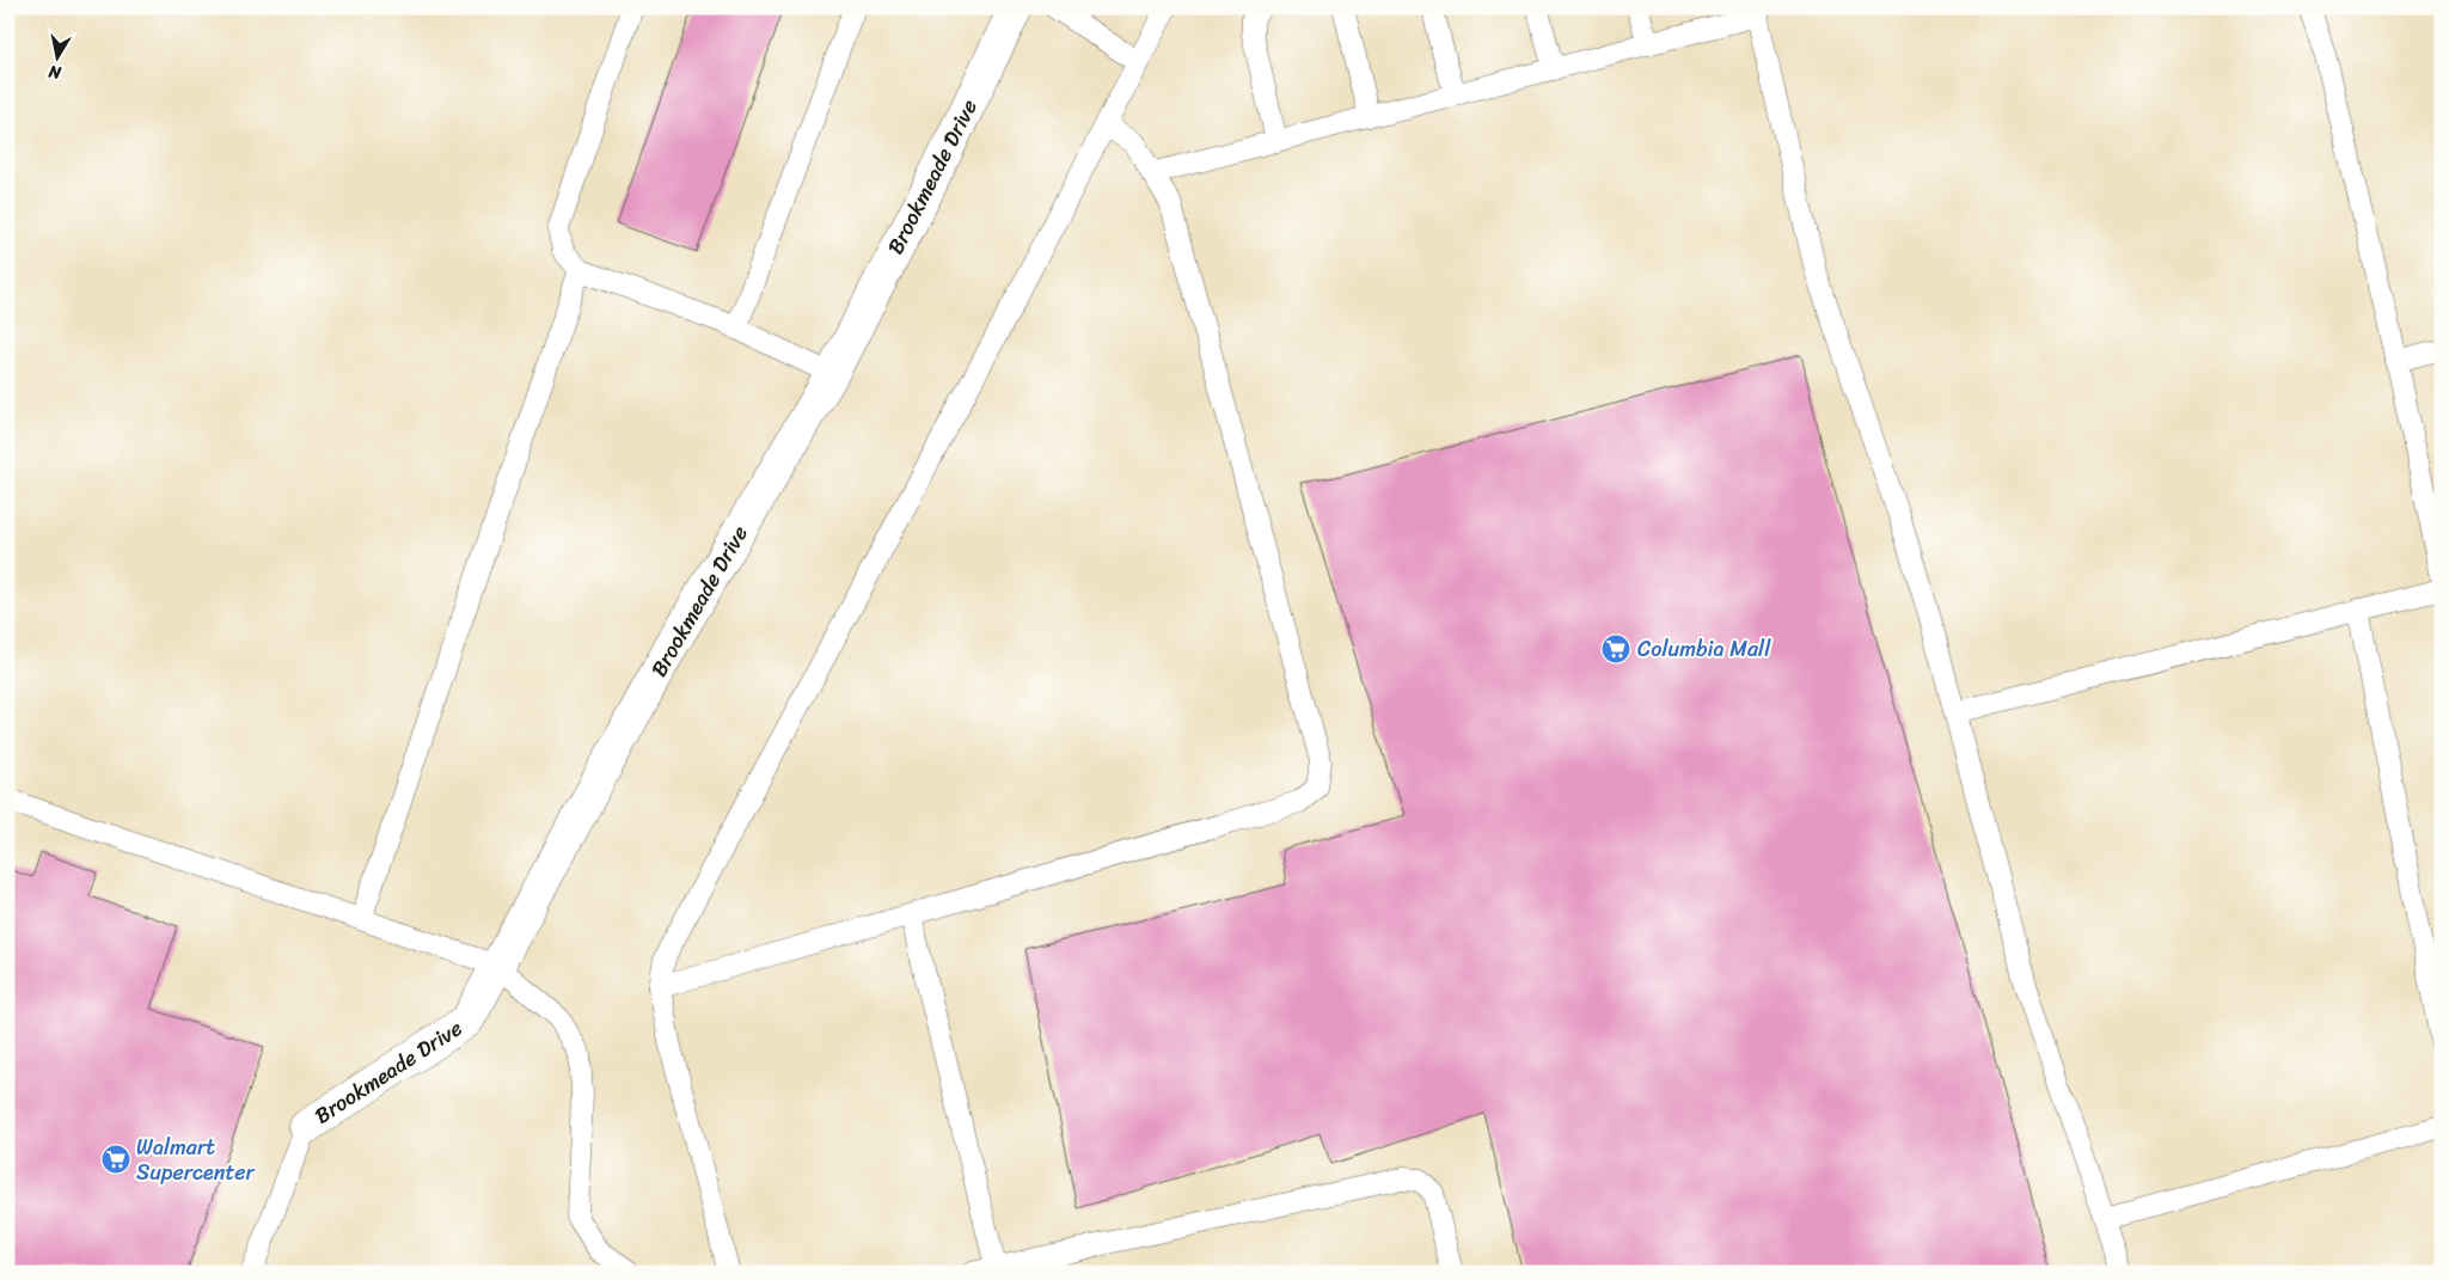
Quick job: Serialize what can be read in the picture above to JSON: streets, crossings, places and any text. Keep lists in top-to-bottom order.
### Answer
{
  "streets": {
    "street": ["Brookmeade Drive"]
  },
  "places": {
    "supermarket": ["Columbia Mall", "Walmart Supercenter"]
  },
  "north": "bottom"
}
